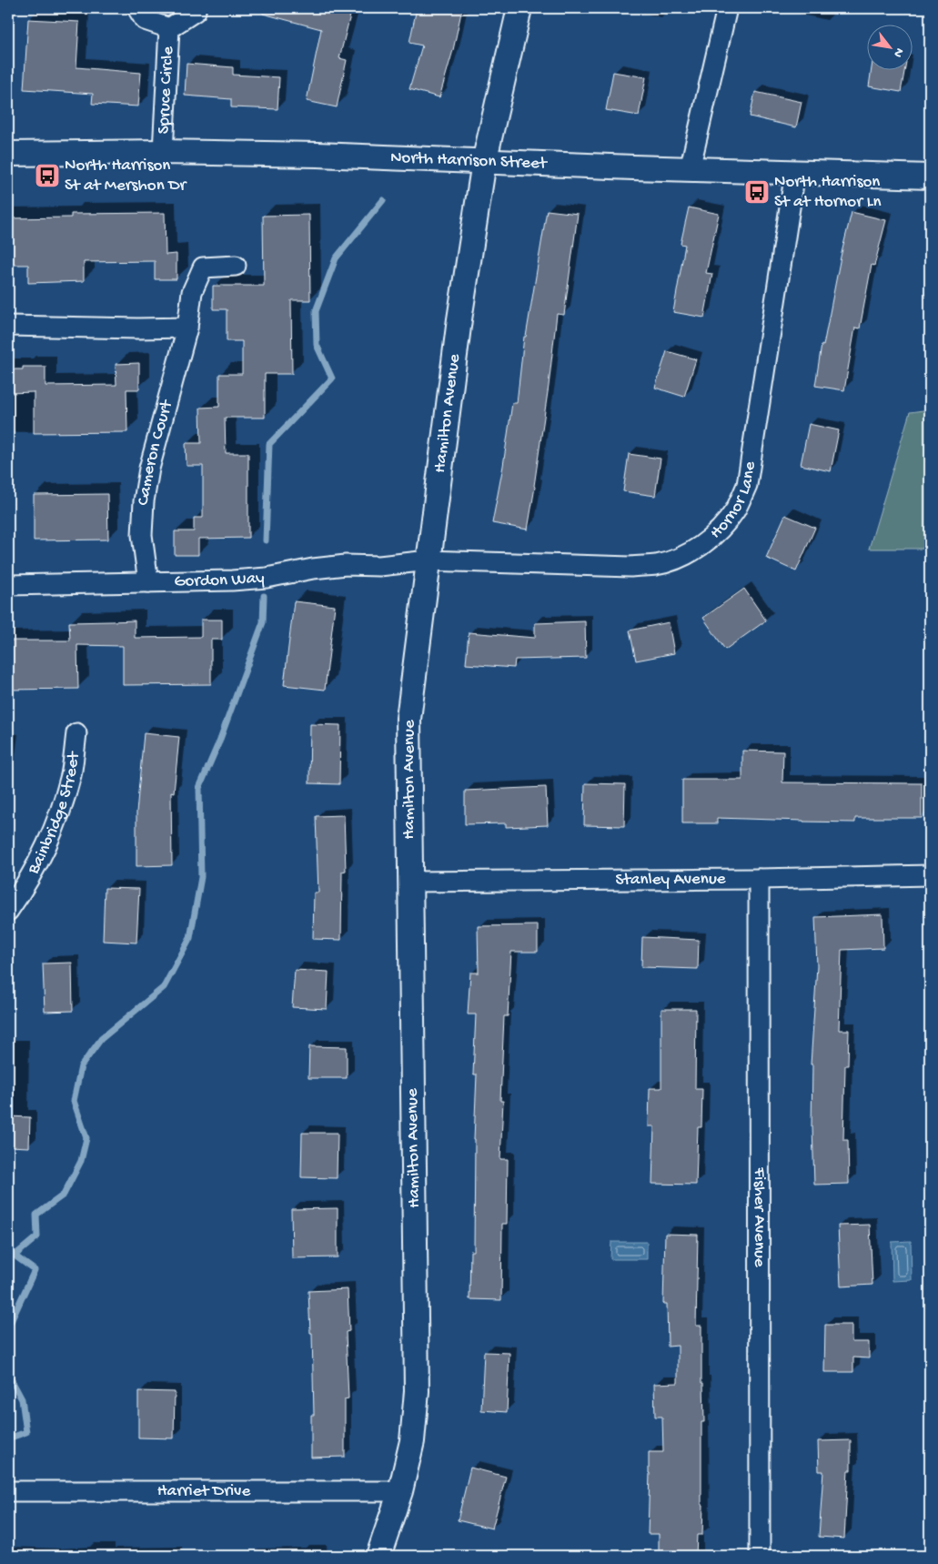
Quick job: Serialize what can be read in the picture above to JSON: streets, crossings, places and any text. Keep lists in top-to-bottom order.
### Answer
{
  "streets": {
    "street": [
      "Spruce Circle",
      "North Harrison Street",
      "Hamilton Avenue",
      "Cameron Court",
      "Hornor Lane",
      "Gordon Way",
      "Bainbridge Street",
      "Stanley Avenue",
      "Fisher Avenue",
      "Harriet Drive"
    ]
  },
  "crossings": [
    ["Spruce Circle", "North Harrison Street"],
    ["North Harrison Street", "Hamilton Avenue"],
    ["North Harrison Street", "Hornor Lane"],
    ["Hamilton Avenue", "Hornor Lane"],
    ["Hamilton Avenue", "Gordon Way"],
    ["Hamilton Avenue", "Stanley Avenue"],
    ["Hamilton Avenue", "Harriet Drive"],
    ["Cameron Court", "Gordon Way"],
    ["Hornor Lane", "Gordon Way"],
    ["Stanley Avenue", "Fisher Avenue"]
  ],
  "places": {
    "bus stop": ["North Harrison St at Mershon Dr", "North Harrison St at Hornor Ln"]
  },
  "north": "bottom right"
}
